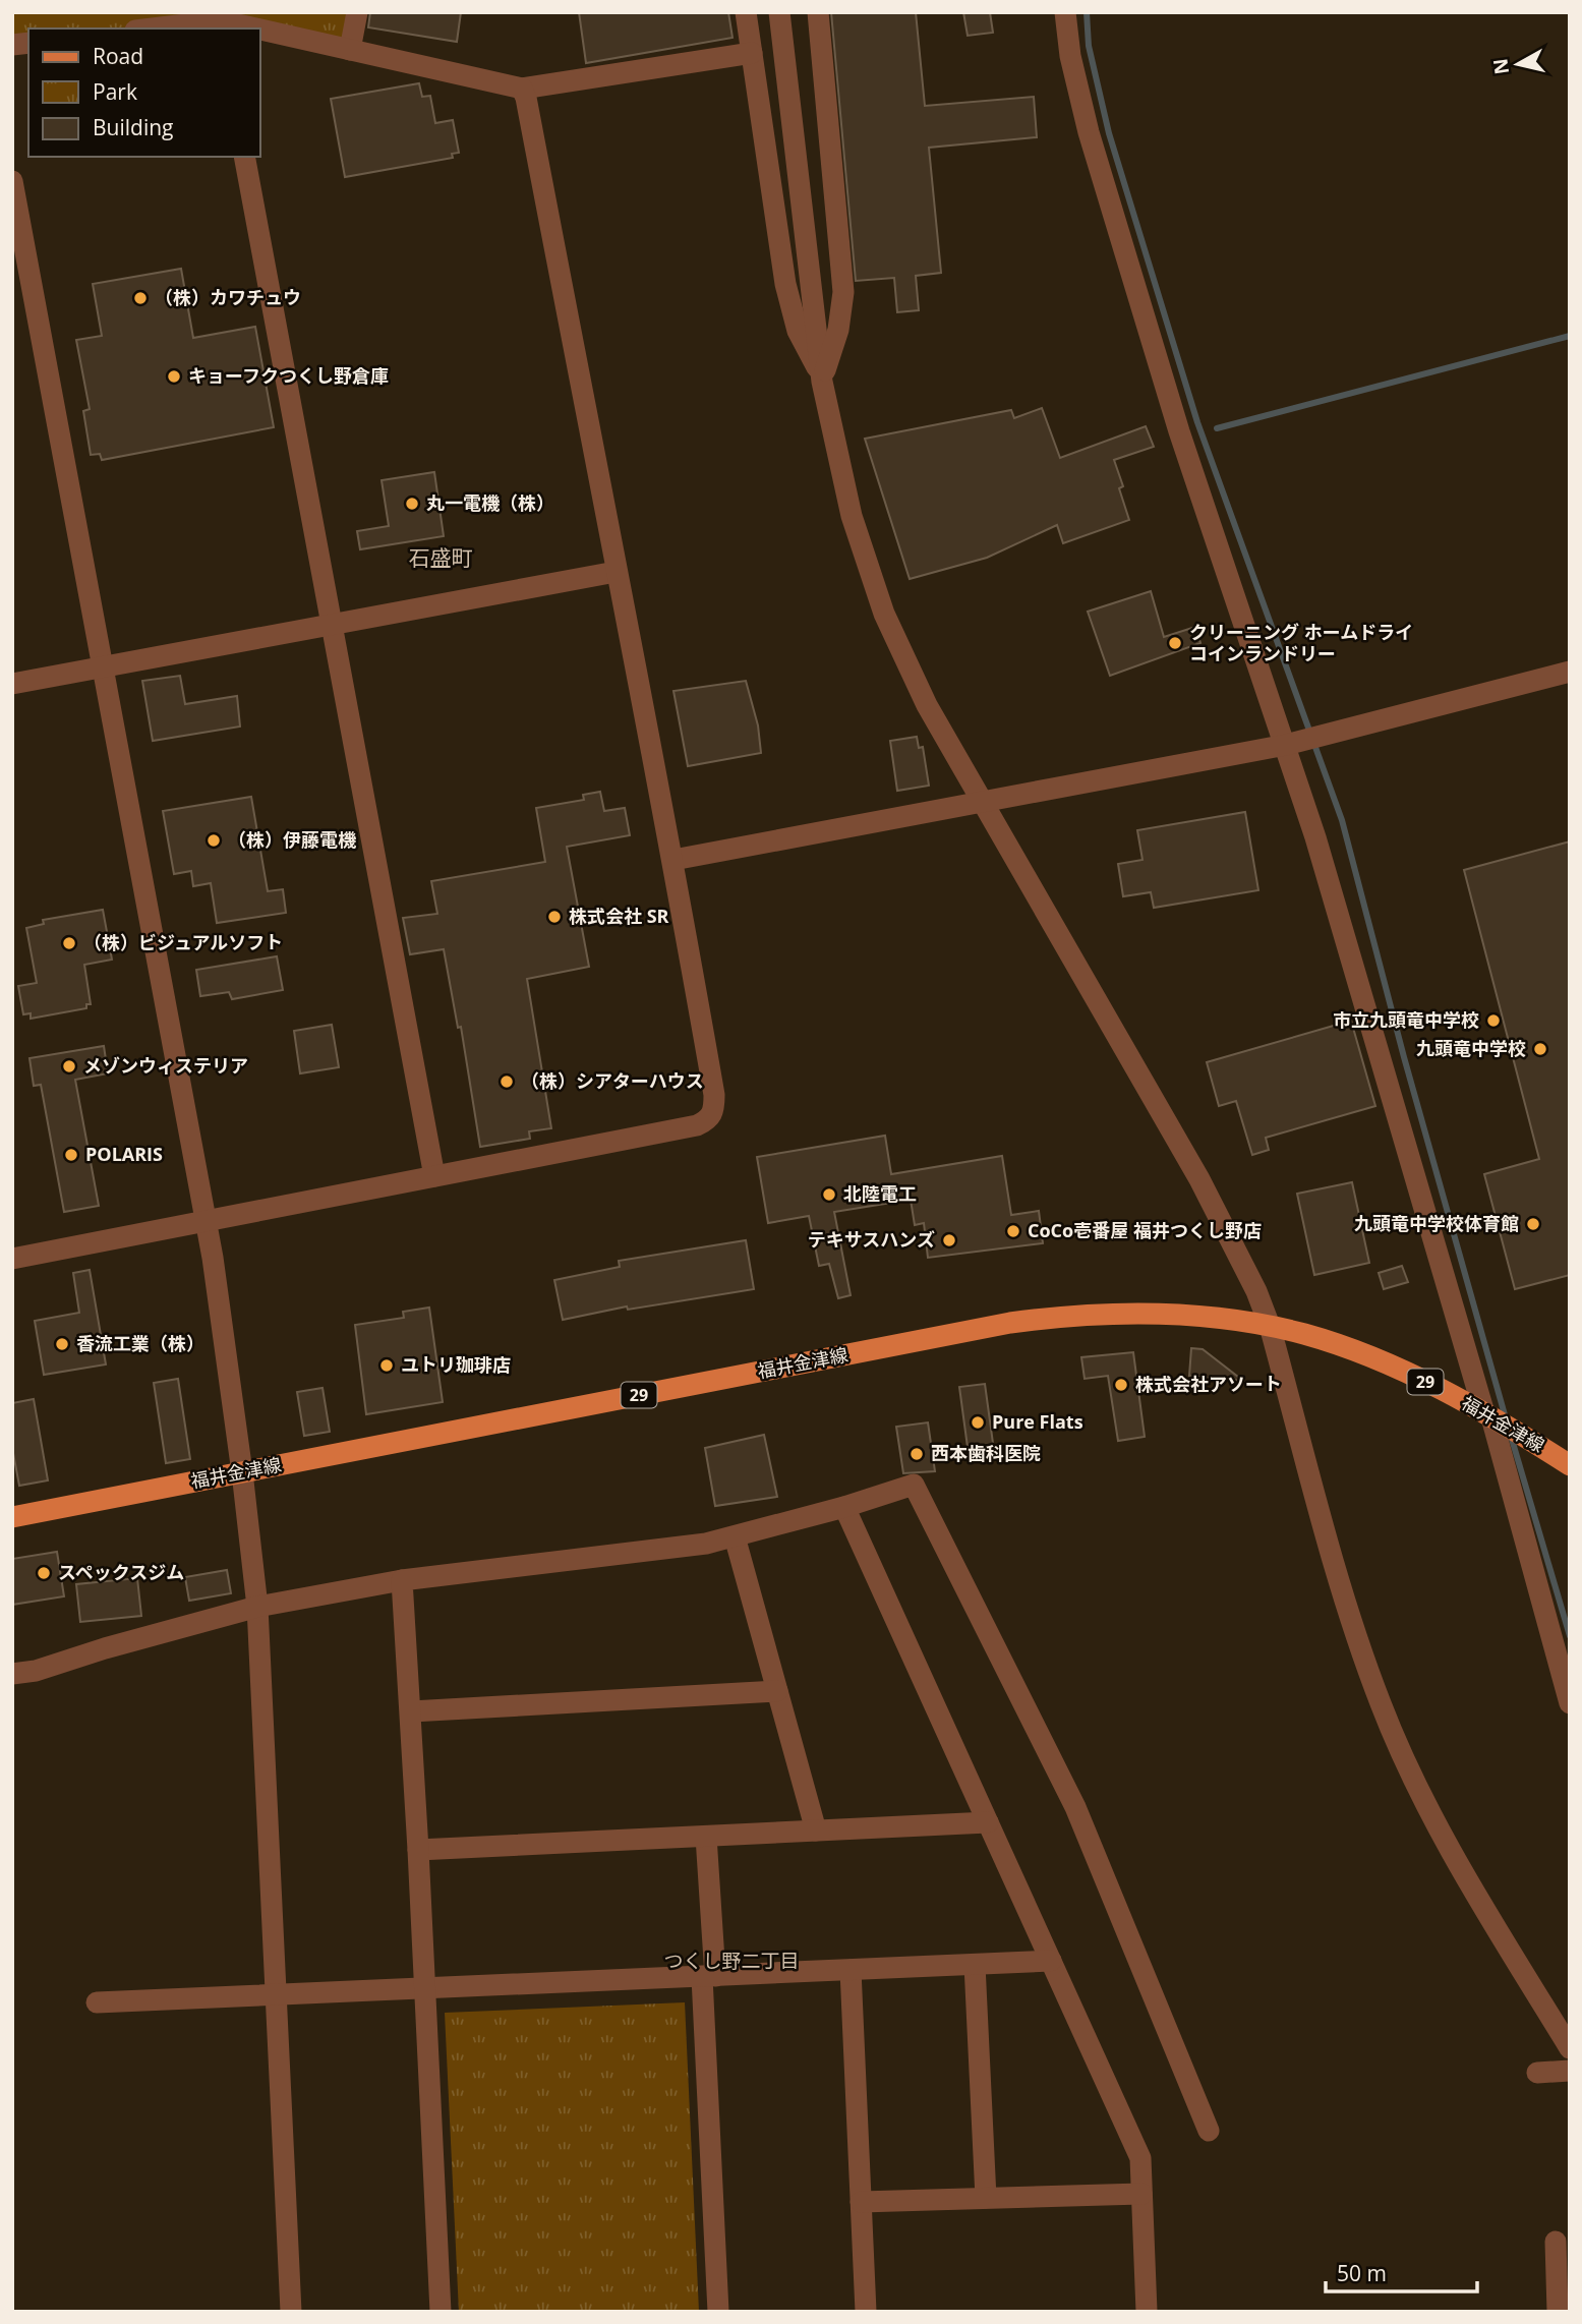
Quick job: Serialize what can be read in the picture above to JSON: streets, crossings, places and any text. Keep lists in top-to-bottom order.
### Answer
{
  "streets": {
    "main road": ["福井金津線", "29"]
  },
  "districts": ["石盛町", "つくし野二丁目"],
  "places": [
    "（株）カワチュウ",
    "キョーフクつくし野倉庫",
    "丸一電機（株）",
    "クリーニング ホームドライ コインランドリー",
    "（株）伊藤電機",
    "株式会社 SR",
    "（株）ビジュアルソフト",
    "市立九頭竜中学校",
    "九頭竜中学校",
    "メゾンウィステリア",
    "（株）シアターハウス",
    "POLARIS",
    "北陸電工",
    "九頭竜中学校体育館",
    "CoCo壱番屋 福井つくし野店",
    "テキサスハンズ",
    "香流工業（株）",
    "ユトリ珈琲店",
    "株式会社アソート",
    "Pure Flats",
    "西本歯科医院",
    "スペックスジム"
  ],
  "legend": ["Road", "Park", "Building"],
  "scale_bar": "50 m",
  "north": "left"
}
